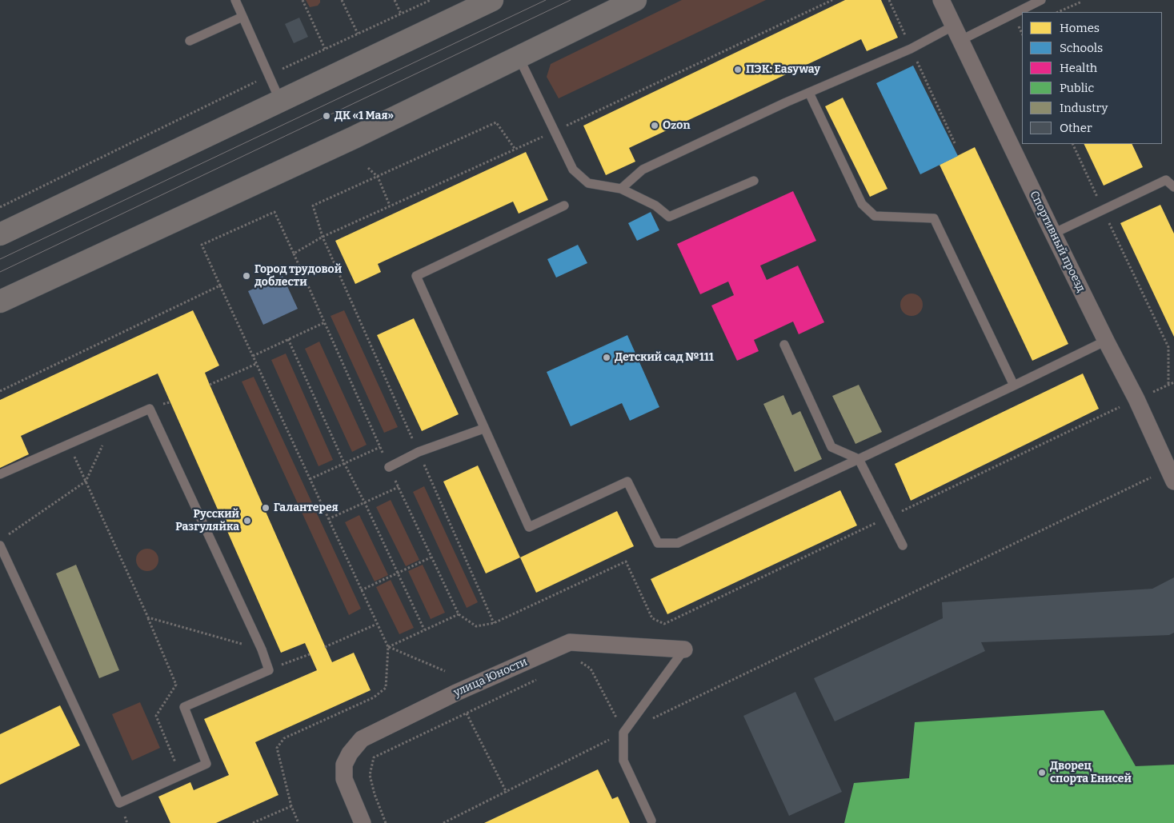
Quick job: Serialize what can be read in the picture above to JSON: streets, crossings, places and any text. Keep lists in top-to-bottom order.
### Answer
{
  "streets": {
    "street": ["Спортивный проезд", "улица Юности"]
  },
  "places": [
    "ПЭК: Easyway",
    "ДК «1 Мая»",
    "Ozon",
    "Город трудовой доблести",
    "Детский сад №111",
    "Галантерея",
    "Русский Разгуляйка",
    "Дворец спорта Енисей"
  ],
  "legend": [
    "Homes",
    "Schools",
    "Health",
    "Public",
    "Industry",
    "Other"
  ]
}
